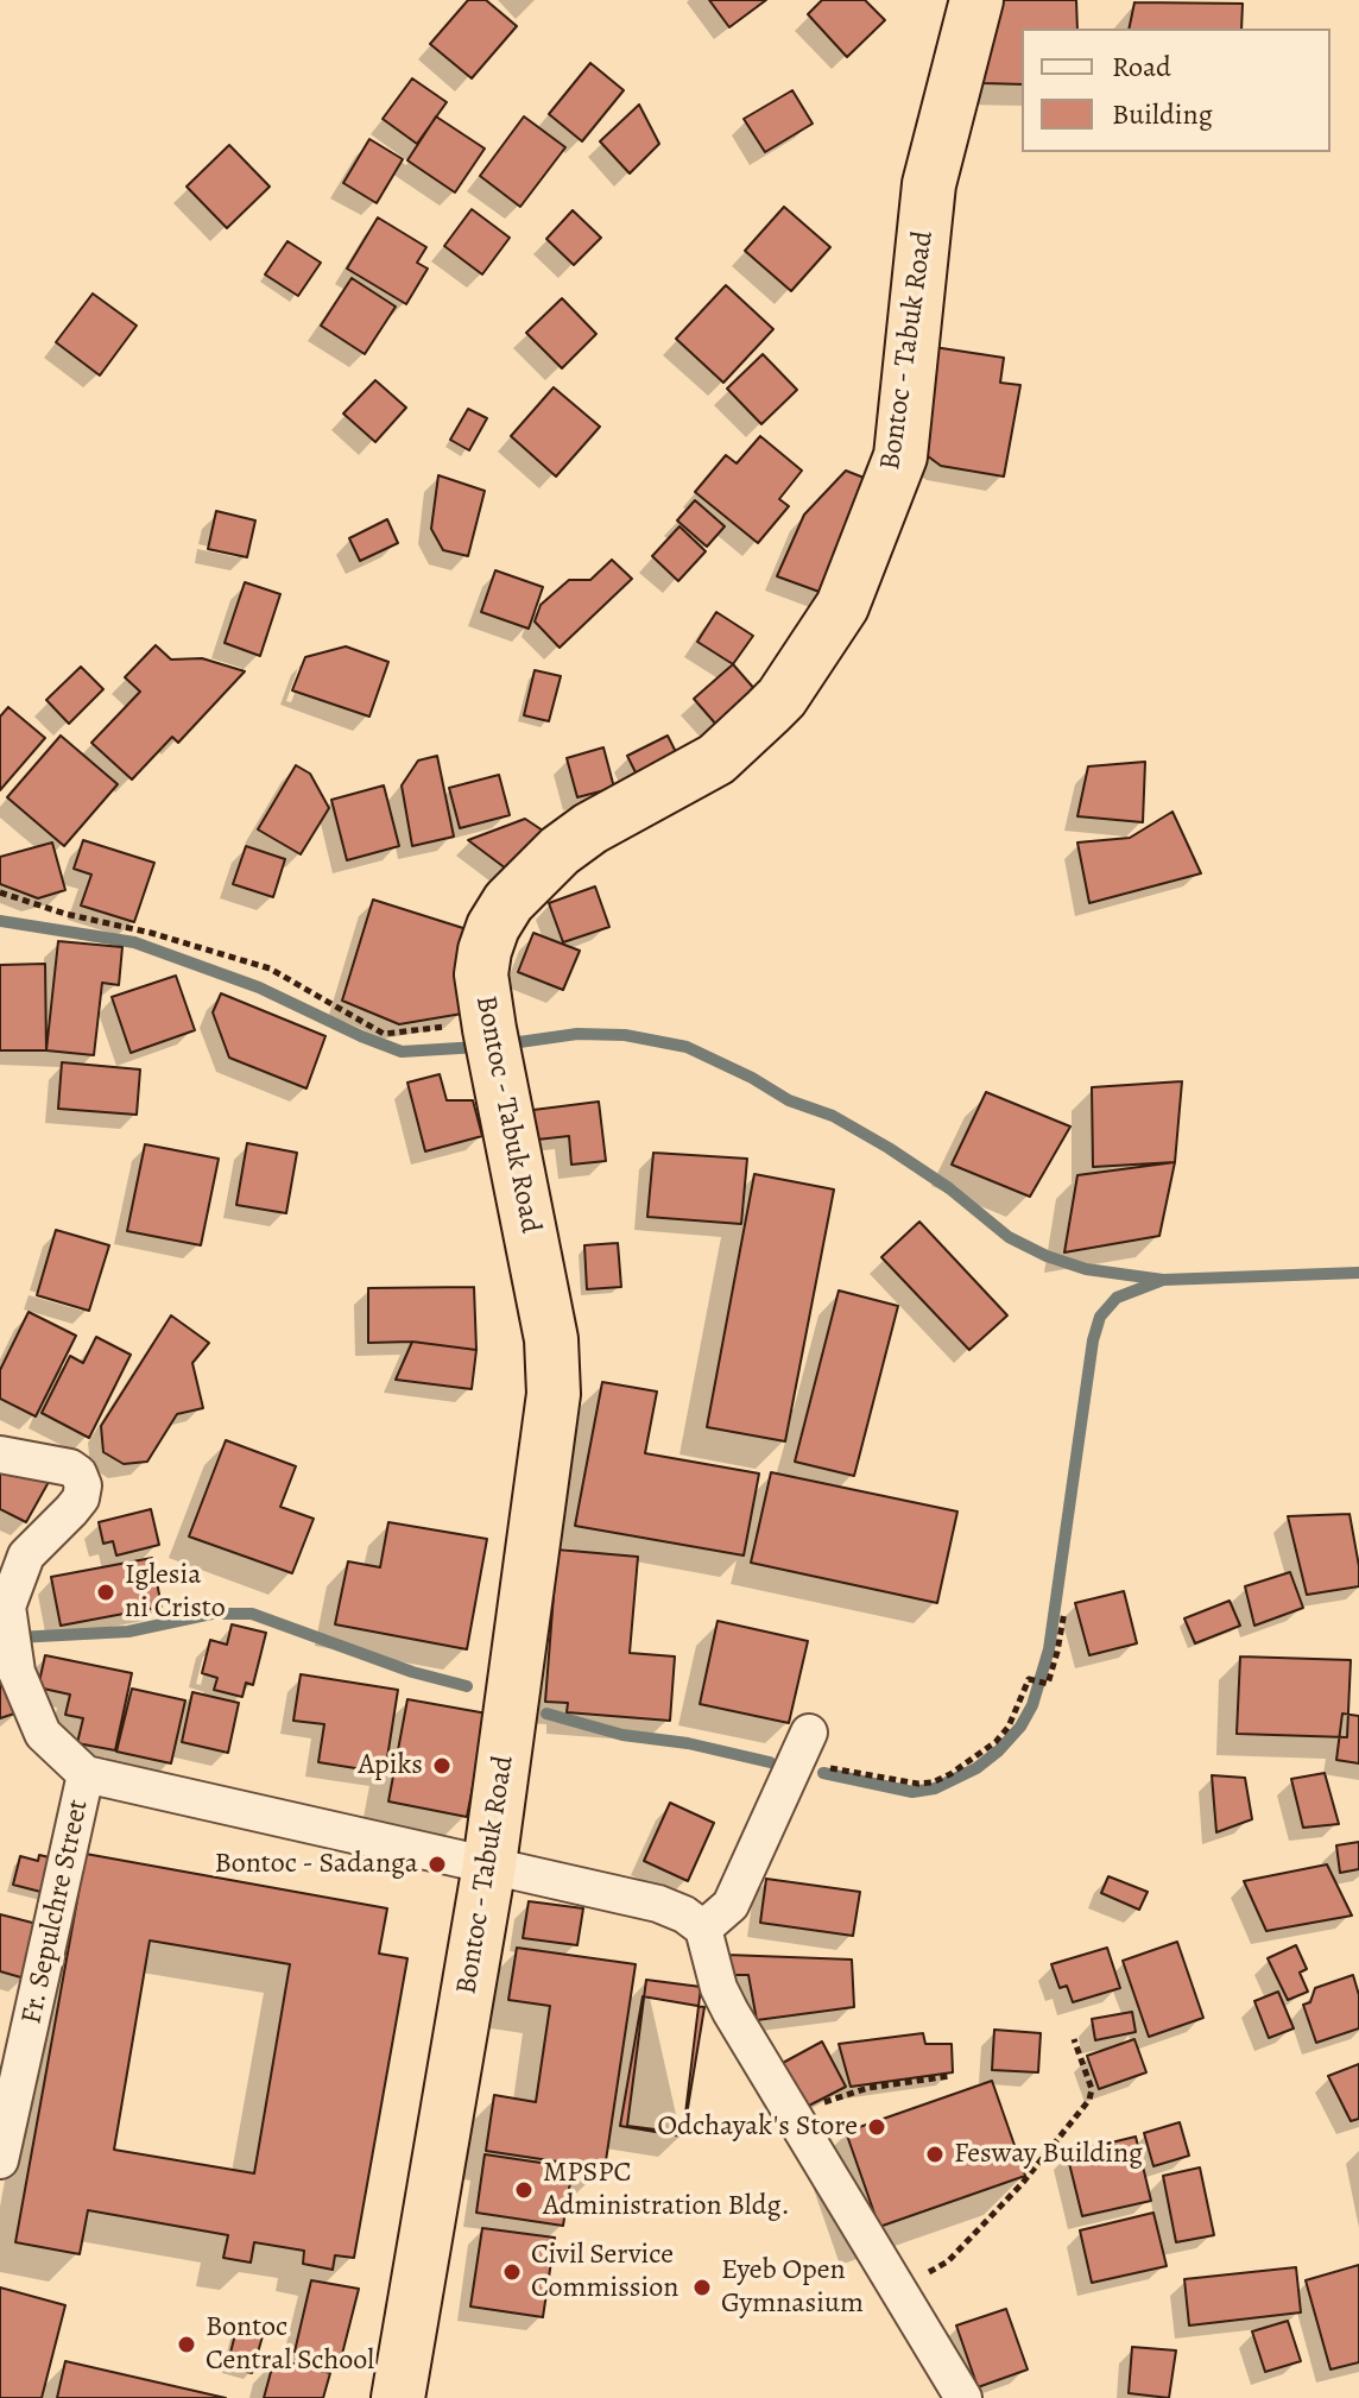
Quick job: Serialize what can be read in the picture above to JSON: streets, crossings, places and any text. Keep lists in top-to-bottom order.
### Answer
{
  "streets": {
    "highway": ["Bontoc - Tabuk Road"],
    "street": ["Fr. Sepulchre Street"]
  },
  "places": [
    "Iglesia ni Cristo",
    "Apiks",
    "Bontoc - Sadanga",
    "Odchayak's Store",
    "Fesway Building",
    "MPSPC Administration Bldg.",
    "Civil Service Commission",
    "Eyeb Open Gymnasium",
    "Bontoc Central School"
  ],
  "legend": ["Road", "Building"]
}
